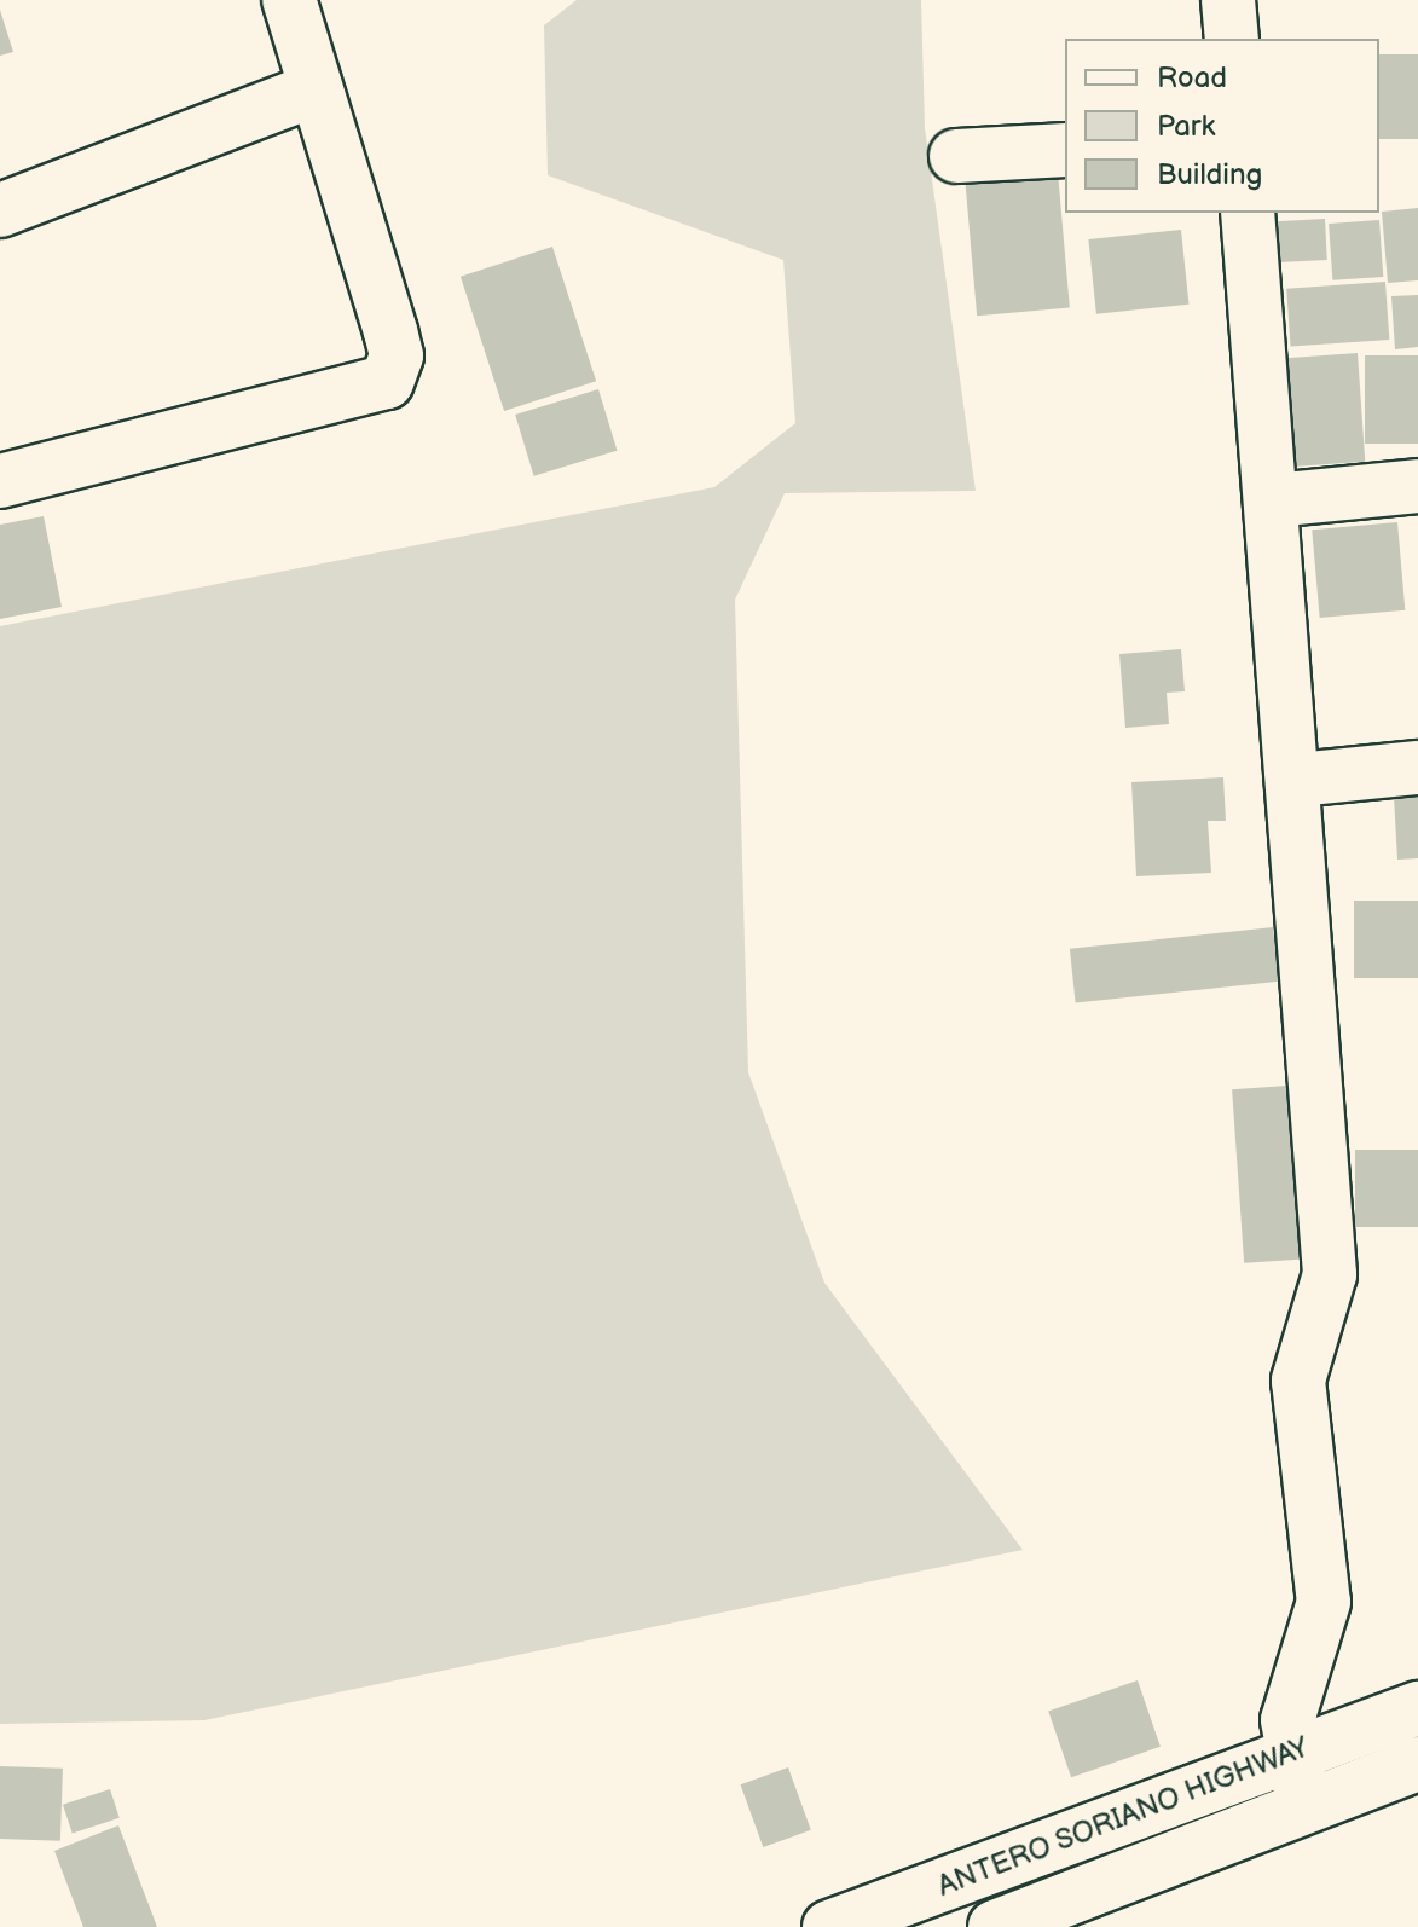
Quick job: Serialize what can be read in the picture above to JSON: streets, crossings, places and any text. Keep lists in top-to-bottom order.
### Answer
{
  "streets": {
    "street": ["ANTERO SORIANO HIGHWAY"]
  },
  "legend": ["Road", "Park", "Building"]
}
